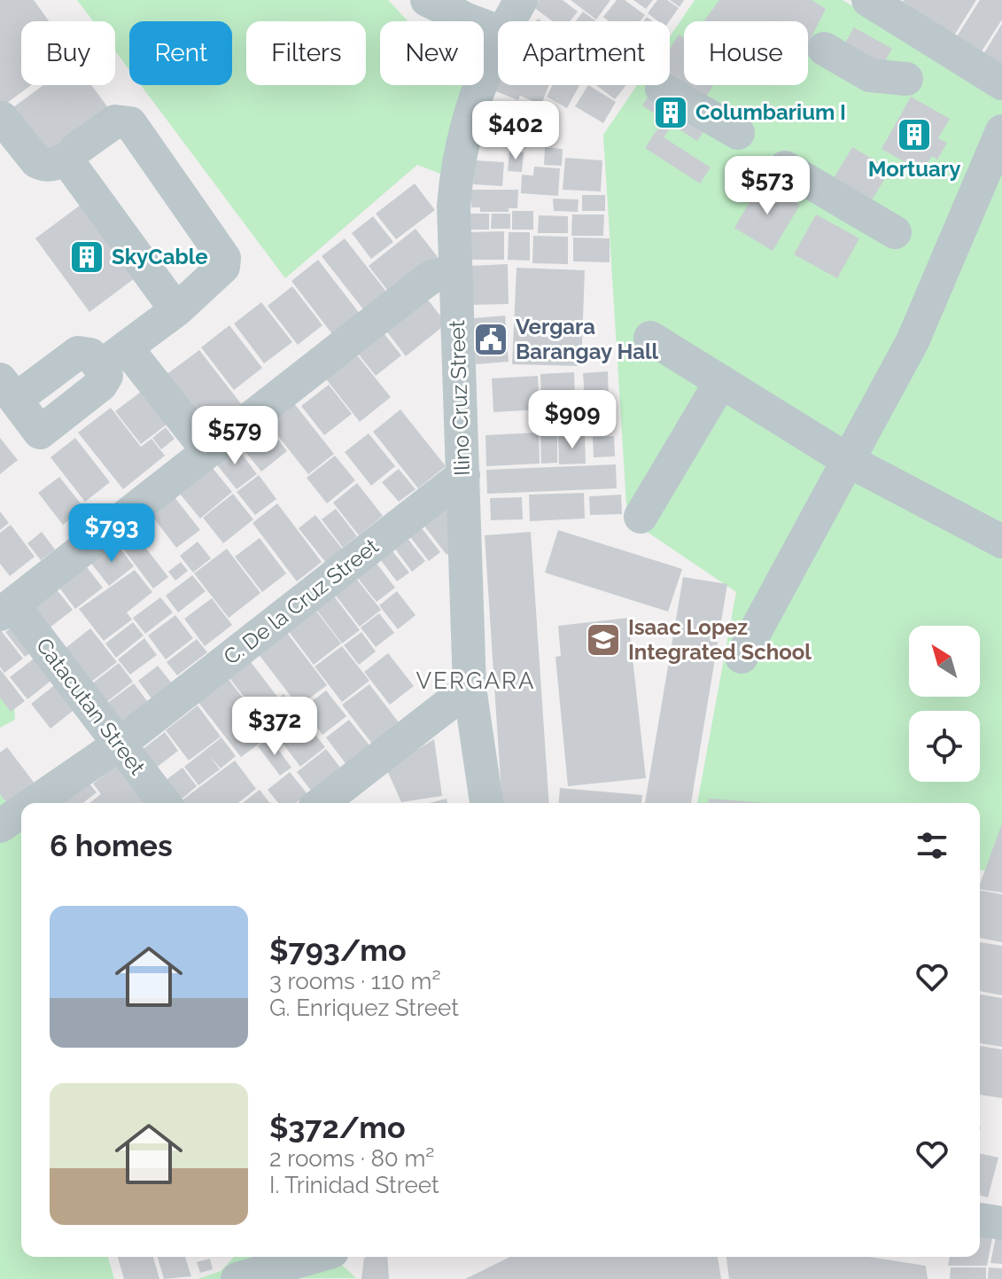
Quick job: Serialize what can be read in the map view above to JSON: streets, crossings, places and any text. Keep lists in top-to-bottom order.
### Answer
{
  "streets": {
    "street": ["Ilino Cruz Street", "C. De la Cruz Street", "Catacutan Street"]
  },
  "crossings": [
    ["Ilino Cruz Street", "C. De la Cruz Street"],
    ["C. De la Cruz Street", "Catacutan Street"]
  ],
  "districts": ["VERGARA"],
  "places": {
    "building": ["Columbarium I", "Mortuary", "SkyCable"],
    "public building": ["Vergara Barangay Hall"],
    "school or university": ["Isaac Lopez Integrated School"]
  },
  "north": "top left",
  "page": {
    "chip": [
      "Buy",
      "Rent",
      "Filters",
      "New",
      "Apartment",
      "House"
    ],
    "price": [
      "$402",
      "$573",
      "$909",
      "$579",
      "$793",
      "$372"
    ],
    "heading": "6 homes",
    "list": [
      {
        "name": "$793/mo",
        "note": "3 rooms · 110 m² · G. Enriquez Street"
      },
      {
        "name": "$372/mo",
        "note": "2 rooms · 80 m² · I. Trinidad Street"
      }
    ]
  }
}
